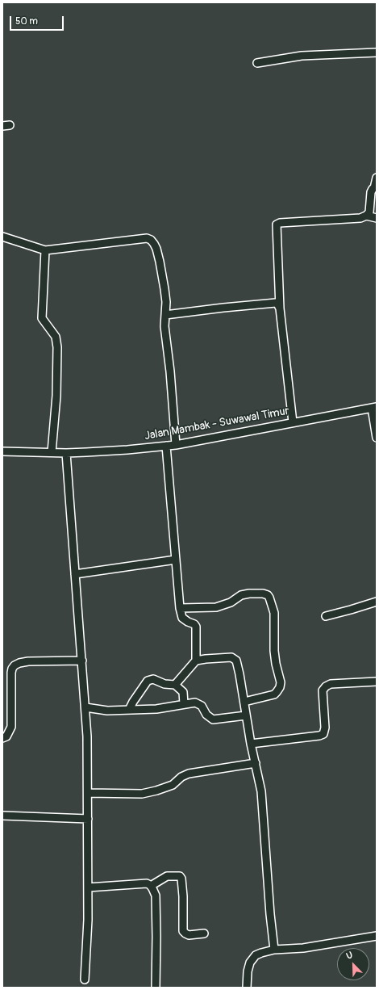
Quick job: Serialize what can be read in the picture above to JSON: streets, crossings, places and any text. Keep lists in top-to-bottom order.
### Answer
{
  "streets": {
    "street": ["Jalan Mambak - Suwawal Timur"]
  },
  "scale_bar": "50 m",
  "north": "top left"
}
